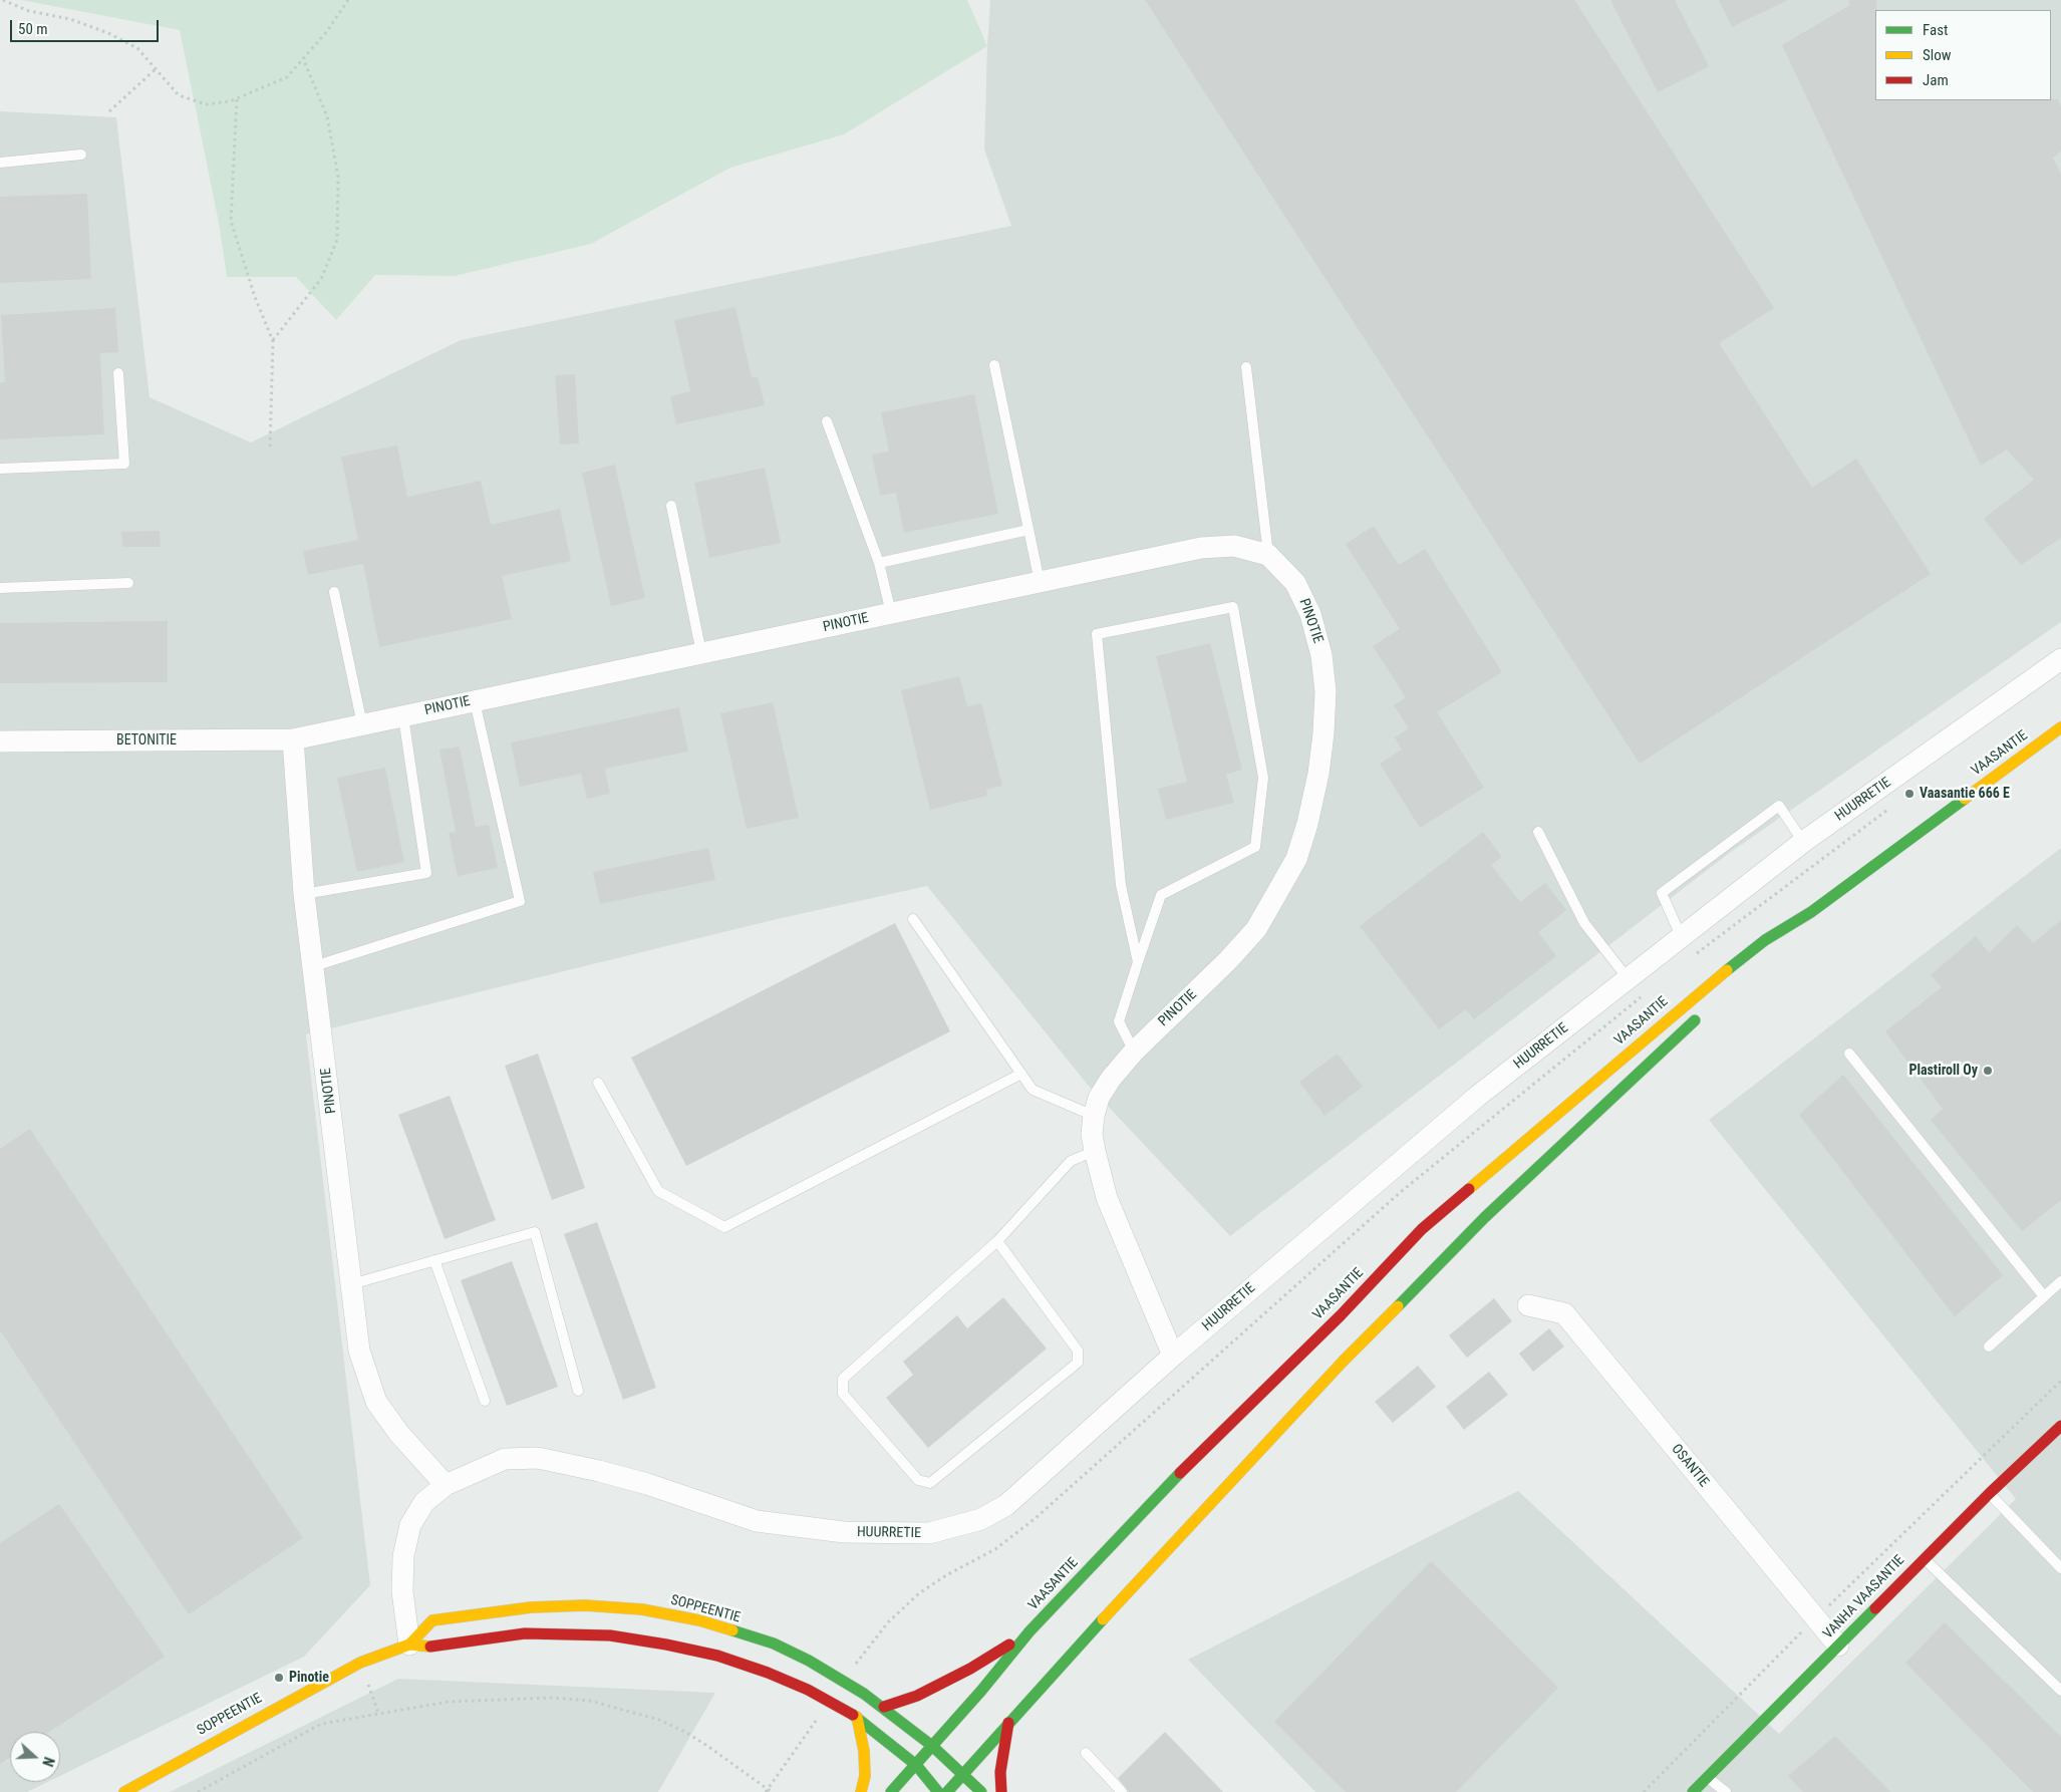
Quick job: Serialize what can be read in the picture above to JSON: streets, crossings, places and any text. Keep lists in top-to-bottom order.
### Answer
{
  "streets": {
    "main road": ["VAASANTIE", "VANHA VAASANTIE", "SOPPEENTIE"],
    "street": [
      "PINOTIE",
      "BETONITIE",
      "HUURRETIE",
      "OSANTIE"
    ]
  },
  "crossings": [
    ["PINOTIE", "BETONITIE"],
    ["PINOTIE", "HUURRETIE"],
    ["VAASANTIE", "SOPPEENTIE"],
    ["HUURRETIE", "SOPPEENTIE"],
    ["OSANTIE", "VANHA VAASANTIE"]
  ],
  "places": ["Vaasantie 666 E", "Plastiroll Oy", "Pinotie"],
  "legend": ["Fast", "Slow", "Jam"],
  "scale_bar": "50 m",
  "north": "right"
}
